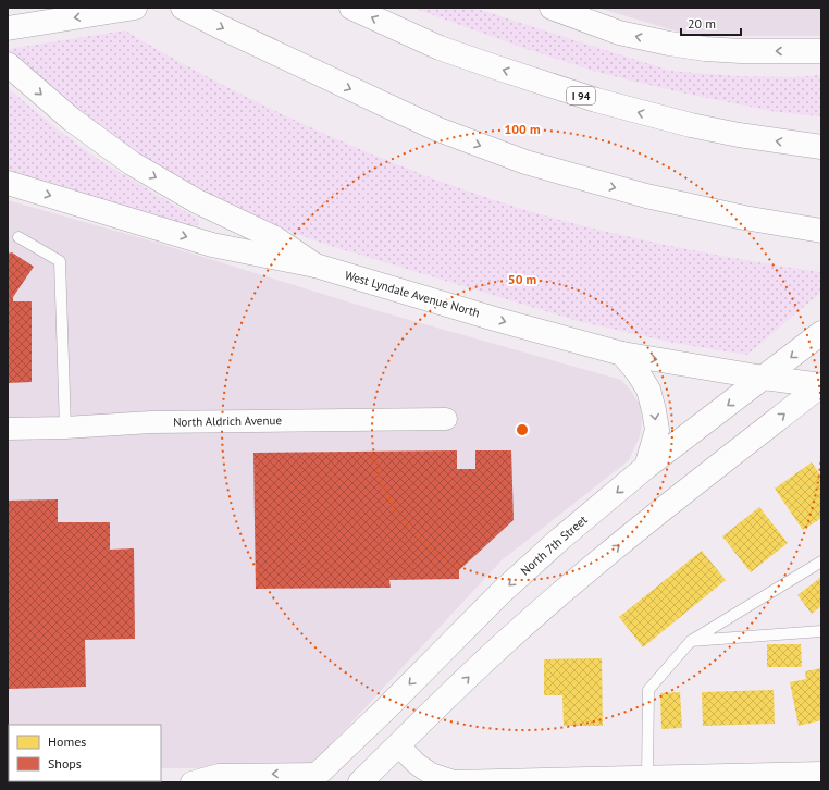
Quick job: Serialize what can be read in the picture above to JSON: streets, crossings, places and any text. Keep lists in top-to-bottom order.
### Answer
{
  "streets": {
    "main road": ["I 94", "West Lyndale Avenue North", "North 7th Street"],
    "street": ["North Aldrich Avenue"]
  },
  "crossings": [
    ["West Lyndale Avenue North", "North 7th Street"]
  ],
  "legend": ["Homes", "Shops"],
  "scale_bar": "20 m",
  "rings": ["100 m", "50 m"]
}
